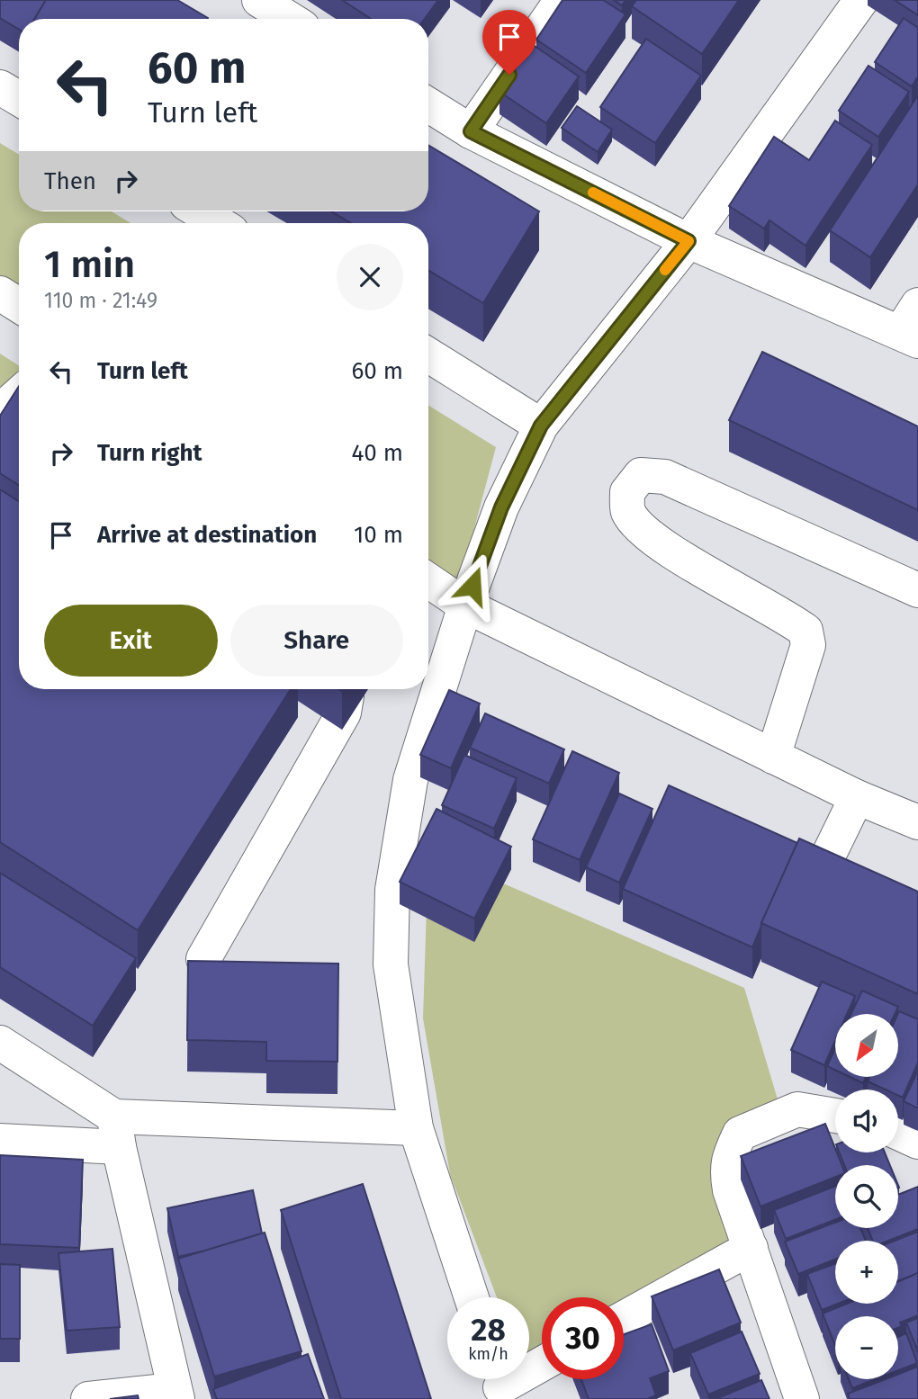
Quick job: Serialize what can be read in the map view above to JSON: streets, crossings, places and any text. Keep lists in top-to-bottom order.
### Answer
{
  "north": "bottom left",
  "page": {
    "turn": ["60 m", "Turn left"],
    "then": "Then",
    "heading": ["1 min", "110 m · 21:49"],
    "list": [
      {
        "name": "Turn left",
        "value": "60 m"
      },
      {
        "name": "Turn right",
        "value": "40 m"
      },
      {
        "name": "Arrive at destination",
        "value": "10 m"
      }
    ],
    "buttons": ["Exit", "Share"],
    "map_buttons": ["+", "−"],
    "speed": "28 km/h",
    "limit": "30"
  }
}
